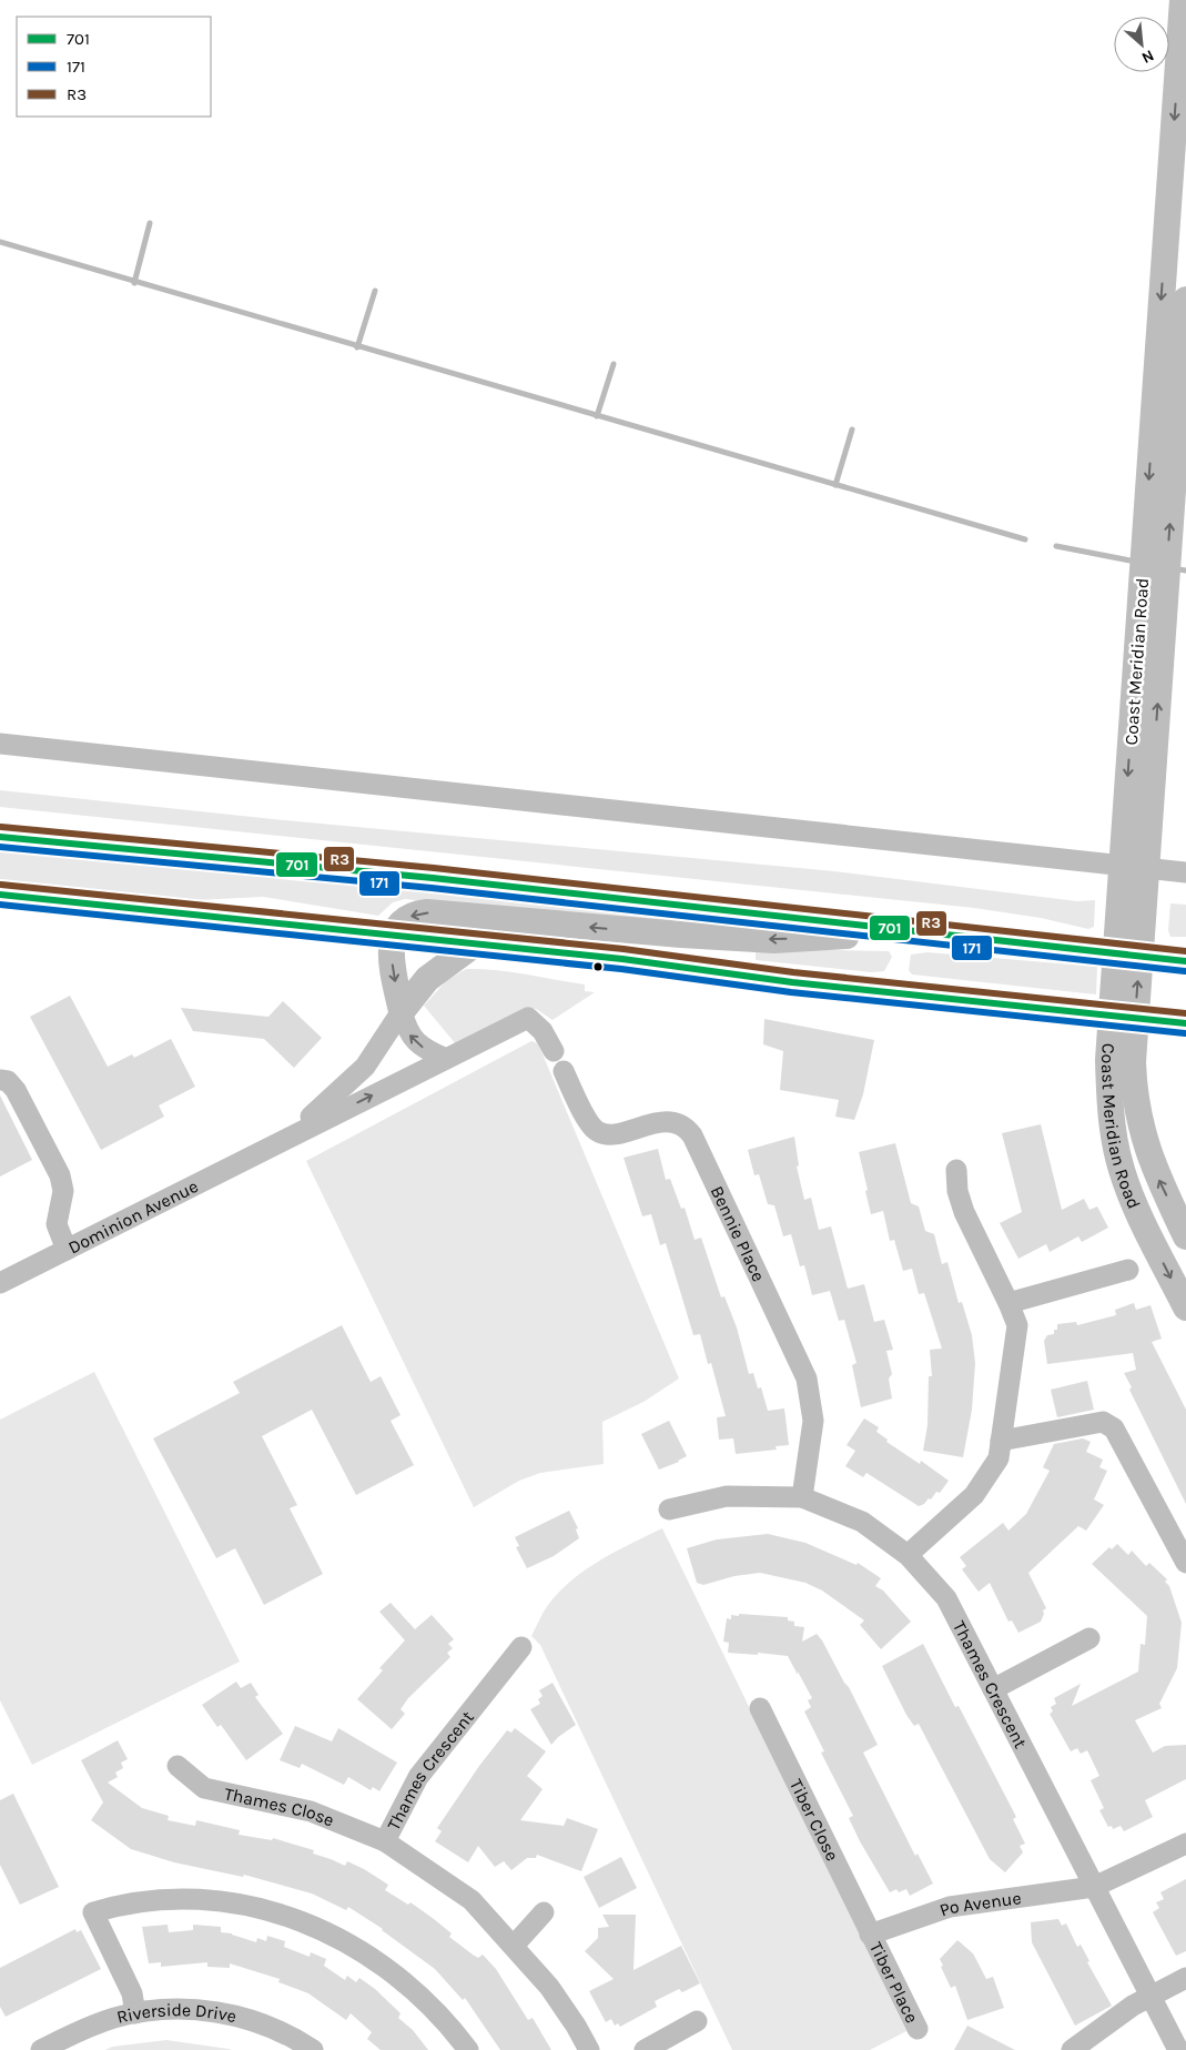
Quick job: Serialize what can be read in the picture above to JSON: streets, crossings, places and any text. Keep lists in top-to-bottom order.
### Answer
{
  "streets": {
    "main road": ["Coast Meridian Road"],
    "street": [
      "Dominion Avenue",
      "Bennie Place",
      "Thames Crescent",
      "Thames Close",
      "Tiber Close",
      "Po Avenue",
      "Tiber Place",
      "Riverside Drive"
    ]
  },
  "crossings": [
    ["Bennie Place", "Thames Crescent"],
    ["Thames Crescent", "Thames Close"],
    ["Thames Crescent", "Po Avenue"],
    ["Tiber Close", "Po Avenue"],
    ["Tiber Close", "Tiber Place"],
    ["Po Avenue", "Tiber Place"]
  ],
  "lines": ["transit line R3", "transit line 701", "transit line 171"],
  "legend": ["701", "171", "R3"],
  "north": "bottom right"
}
